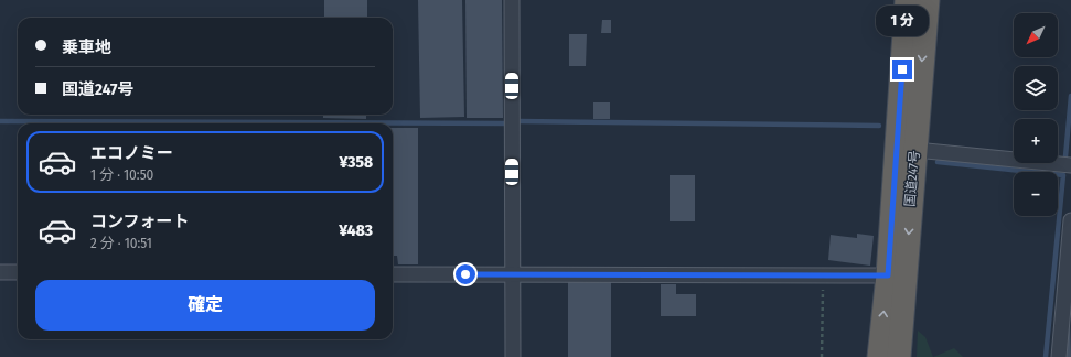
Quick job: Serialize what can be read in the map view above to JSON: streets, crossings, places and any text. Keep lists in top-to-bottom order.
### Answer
{
  "streets": {
    "highway": ["国道247号"]
  },
  "north": "bottom left",
  "page": {
    "bubble": "1 分",
    "map_buttons": ["+", "−"],
    "banner": ["乗車地", "国道247号"],
    "list": [
      {
        "name": "エコノミー",
        "note": "1 分 · 10:50",
        "value": "¥358"
      },
      {
        "name": "コンフォート",
        "note": "2 分 · 10:51",
        "value": "¥483"
      }
    ],
    "buttons": "確定"
  }
}
